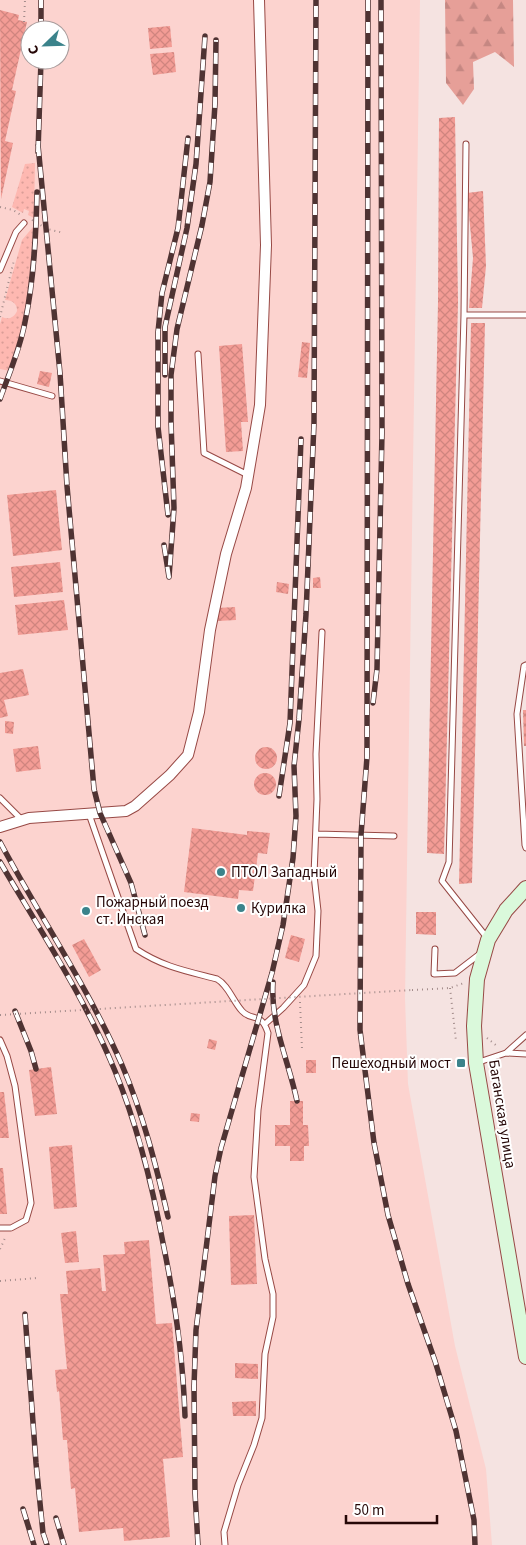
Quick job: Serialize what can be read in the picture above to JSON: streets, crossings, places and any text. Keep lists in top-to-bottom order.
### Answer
{
  "streets": {
    "street": ["Баганская улица"]
  },
  "places": {
    "other": ["ПТОЛ Западный", "Курилка", "Пожарный поезд ст. Инская"],
    "transit": ["Пешеходный мост"]
  },
  "scale_bar": "50 m",
  "north": "bottom left"
}
